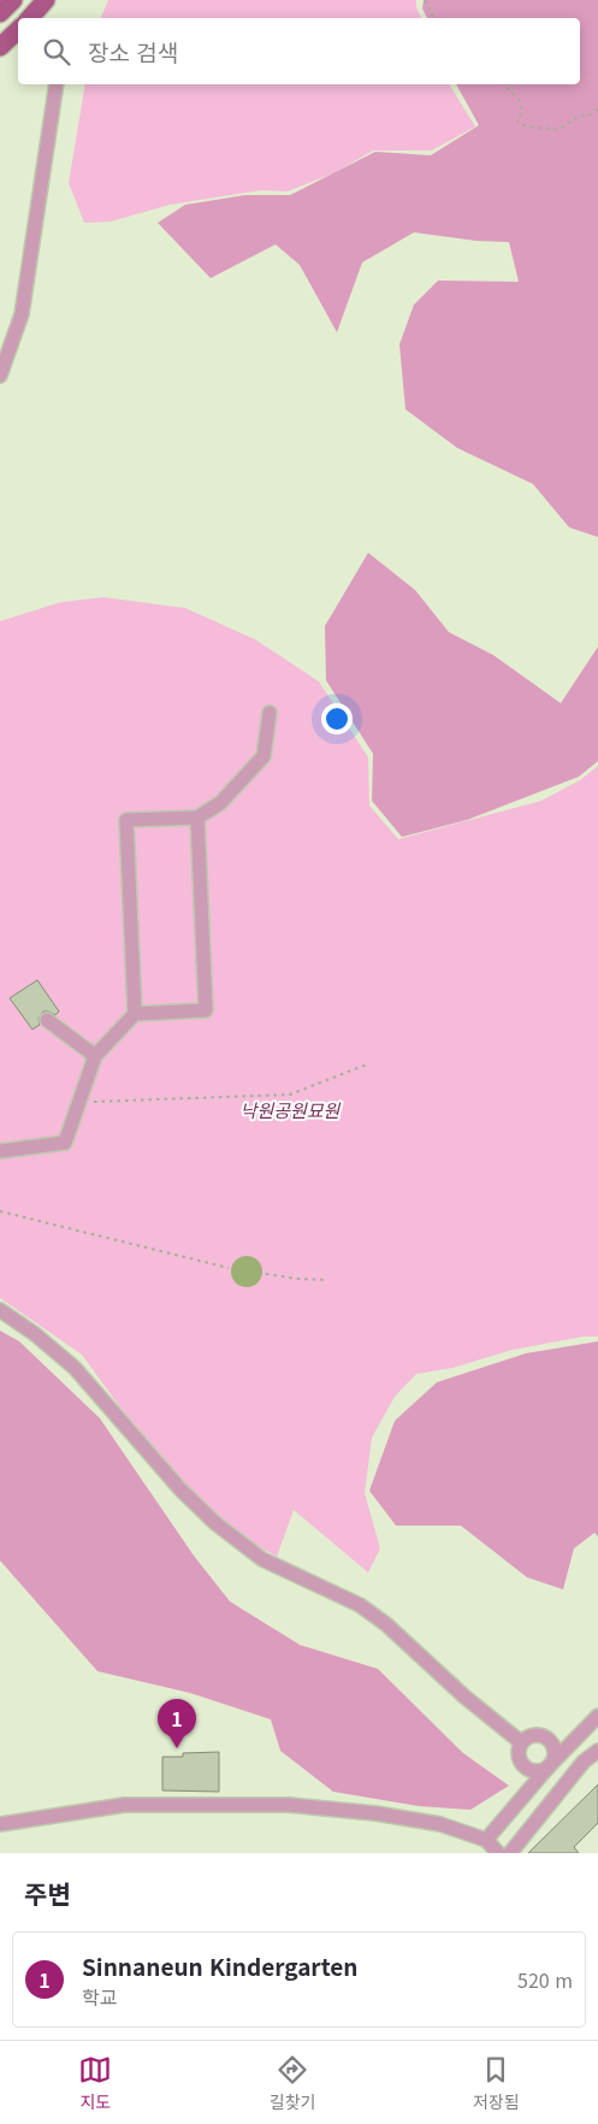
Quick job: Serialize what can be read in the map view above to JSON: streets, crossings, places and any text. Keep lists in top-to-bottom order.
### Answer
{
  "parks": ["낙원공원묘원"],
  "page": {
    "search": "장소 검색",
    "pins": "1",
    "heading": "주변",
    "list": [
      {
        "mark": "1",
        "name": "Sinnaneun Kindergarten",
        "note": "학교",
        "value": "520 m"
      }
    ],
    "nav": ["지도", "길찾기", "저장됨"]
  }
}
